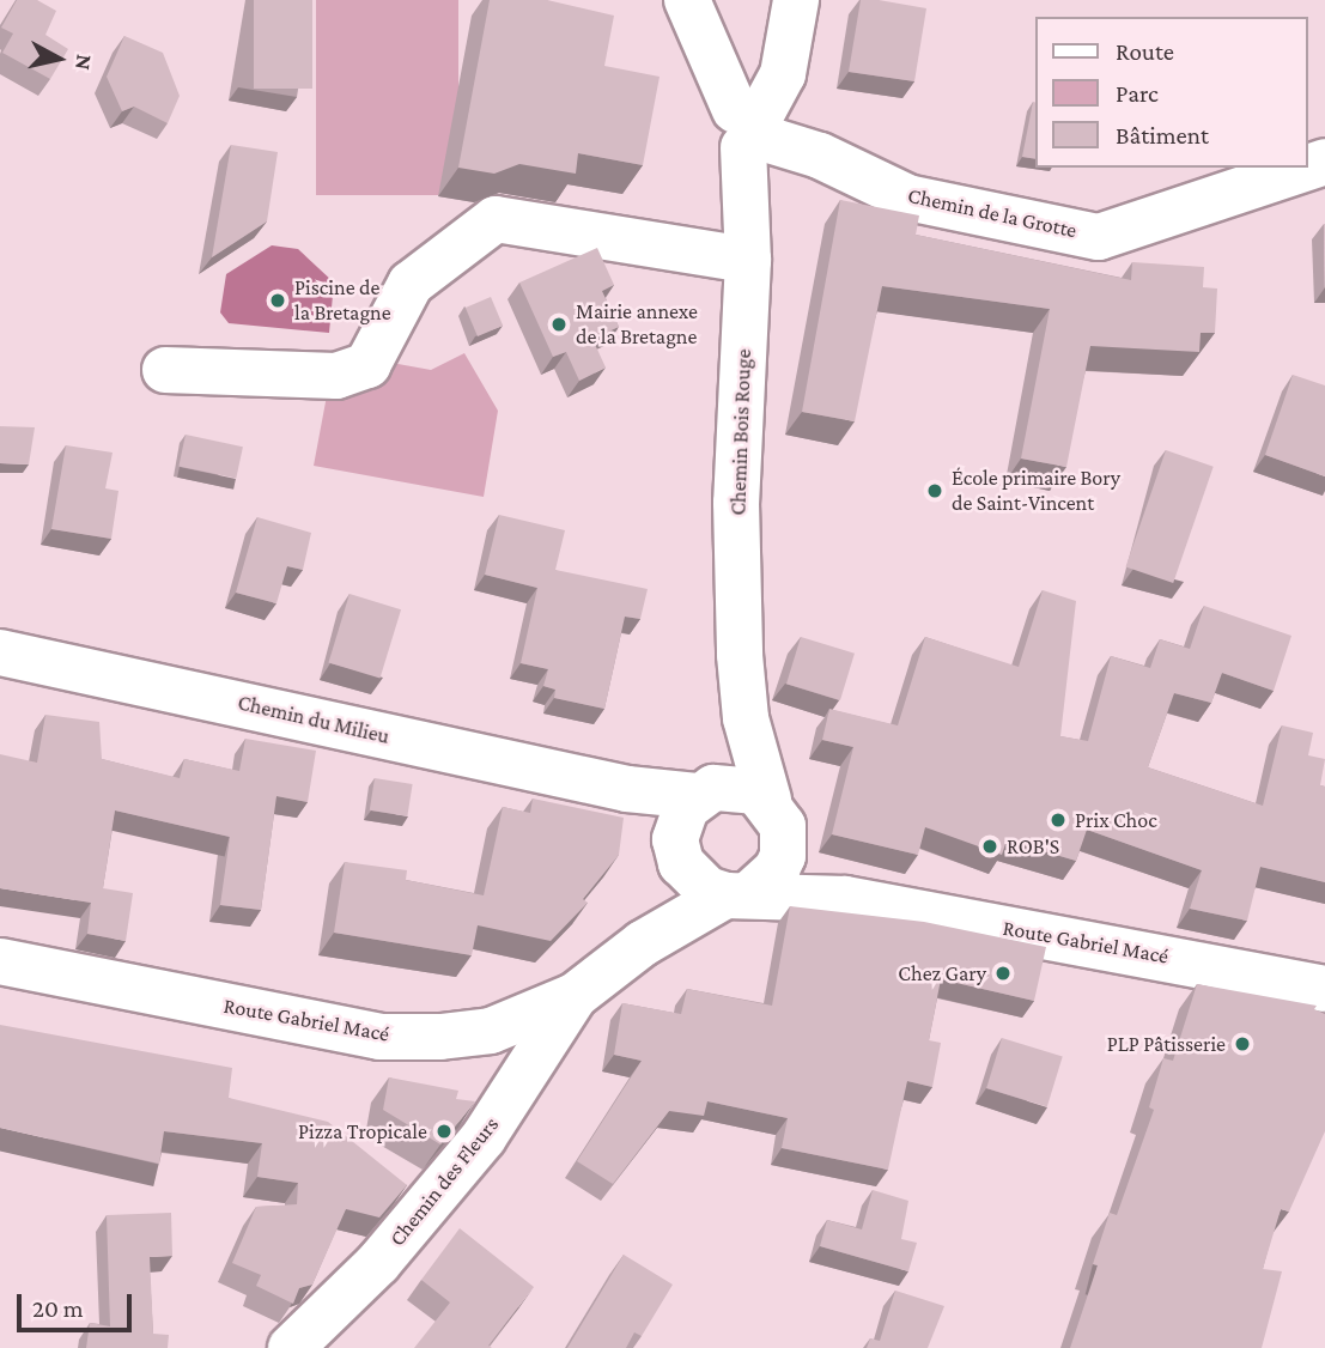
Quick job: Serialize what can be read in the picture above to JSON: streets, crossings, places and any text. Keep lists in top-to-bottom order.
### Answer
{
  "streets": {
    "street": [
      "Chemin de la Grotte",
      "Chemin Bois Rouge",
      "Chemin du Milieu",
      "Route Gabriel Macé",
      "Chemin des Fleurs"
    ]
  },
  "crossings": [
    ["Chemin de la Grotte", "Chemin Bois Rouge"],
    ["Chemin Bois Rouge", "Chemin du Milieu"],
    ["Chemin Bois Rouge", "Route Gabriel Macé"],
    ["Chemin du Milieu", "Route Gabriel Macé"],
    ["Route Gabriel Macé", "Chemin des Fleurs"]
  ],
  "places": [
    "Piscine de la Bretagne",
    "Mairie annexe de la Bretagne",
    "École primaire Bory de Saint-Vincent",
    "Prix Choc",
    "ROB'S",
    "Chez Gary",
    "PLP Pâtisserie",
    "Pizza Tropicale"
  ],
  "legend": ["Route", "Parc", "Bâtiment"],
  "scale_bar": "20 m",
  "north": "right"
}
